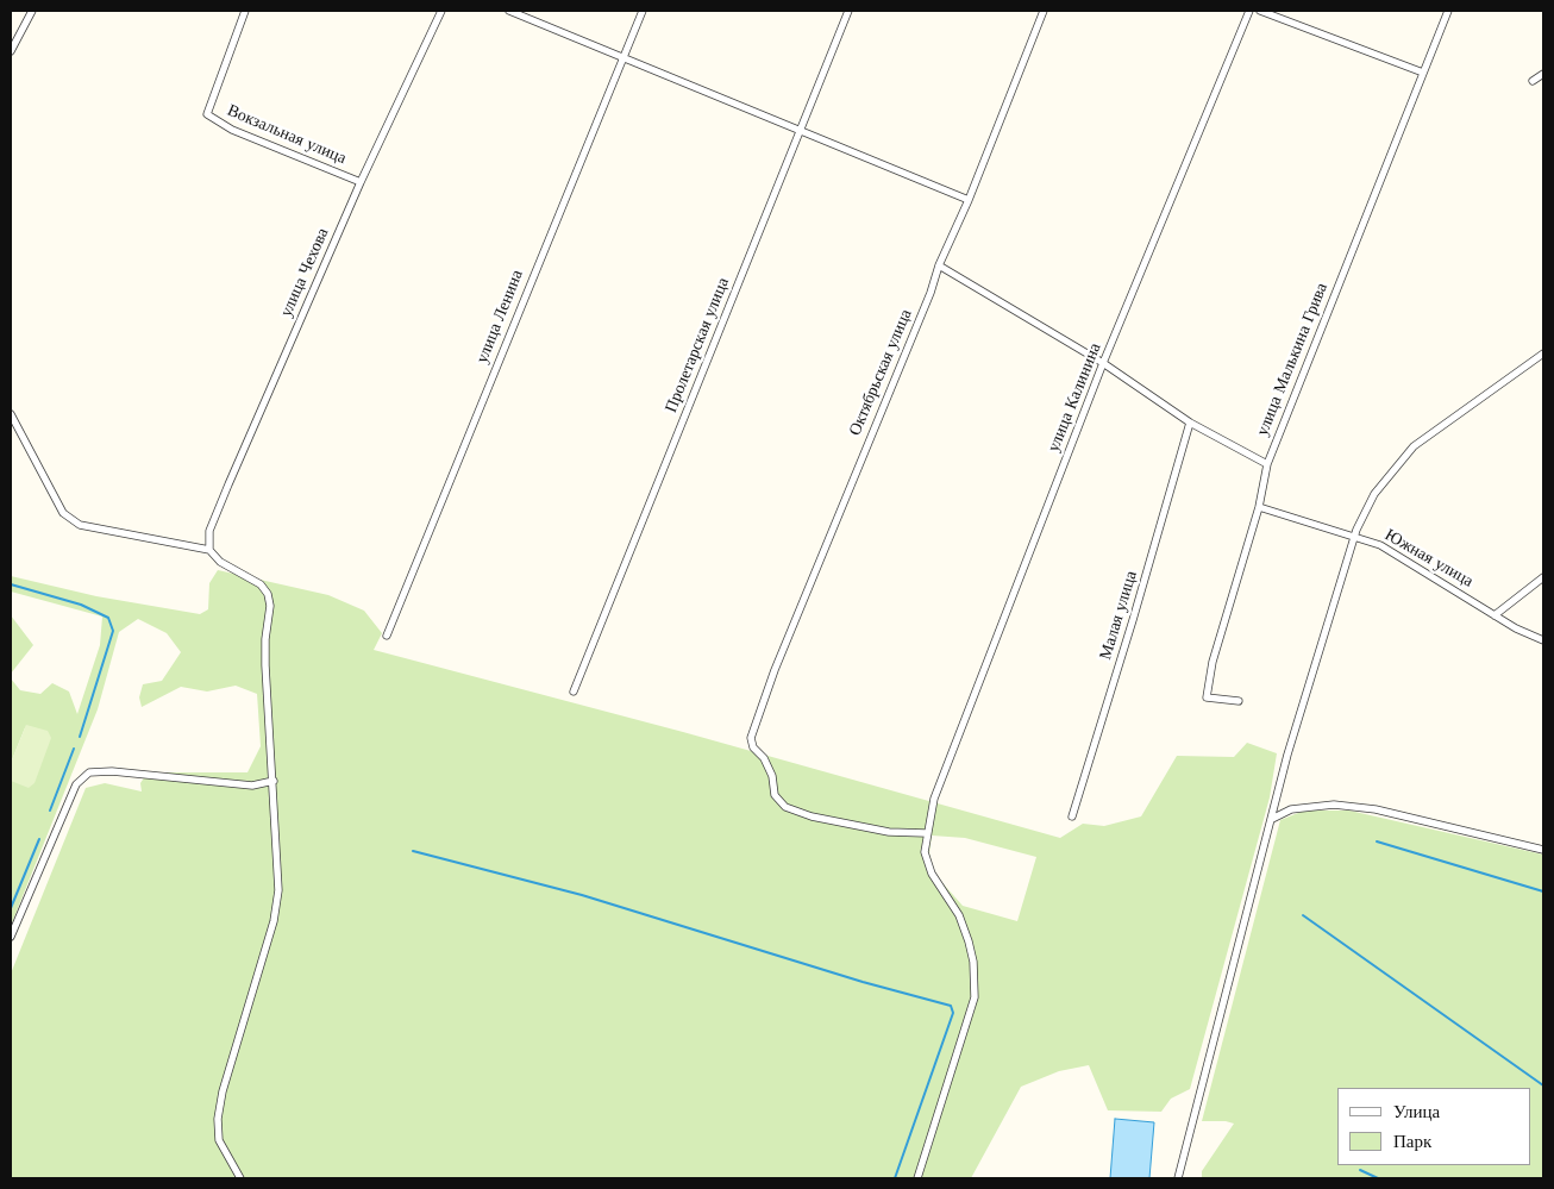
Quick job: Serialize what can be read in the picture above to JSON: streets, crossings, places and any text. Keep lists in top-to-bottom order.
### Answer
{
  "streets": {
    "street": [
      "Вокзальная улица",
      "улица Чехова",
      "улица Ленина",
      "Пролетарская улица",
      "улица Малькина Грива",
      "Октябрьская улица",
      "улица Калинина",
      "Южная улица",
      "Малая улица"
    ]
  },
  "crossings": [
    ["Вокзальная улица", "улица Чехова"],
    ["улица Малькина Грива", "Южная улица"],
    ["Октябрьская улица", "улица Калинина"]
  ],
  "legend": ["Улица", "Парк"]
}
